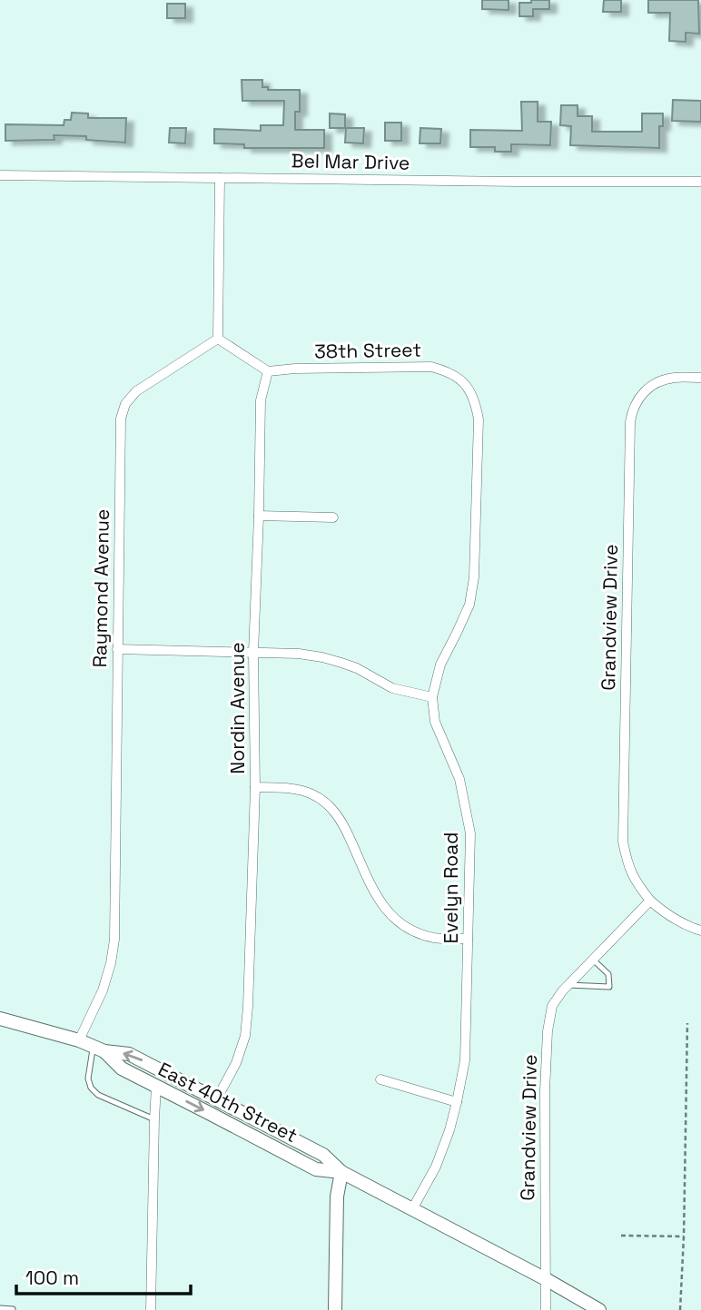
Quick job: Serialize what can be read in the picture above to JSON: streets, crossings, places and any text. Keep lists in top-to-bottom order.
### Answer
{
  "streets": {
    "main road": ["East 40th Street"],
    "street": [
      "Bel Mar Drive",
      "38th Street",
      "Raymond Avenue",
      "Grandview Drive",
      "Nordin Avenue",
      "Evelyn Road"
    ]
  },
  "crossings": [
    ["38th Street", "Nordin Avenue"],
    ["38th Street", "Evelyn Road"],
    ["Raymond Avenue", "East 40th Street"],
    ["Grandview Drive", "East 40th Street"],
    ["Nordin Avenue", "East 40th Street"],
    ["Evelyn Road", "East 40th Street"]
  ],
  "scale_bar": "100 m"
}
